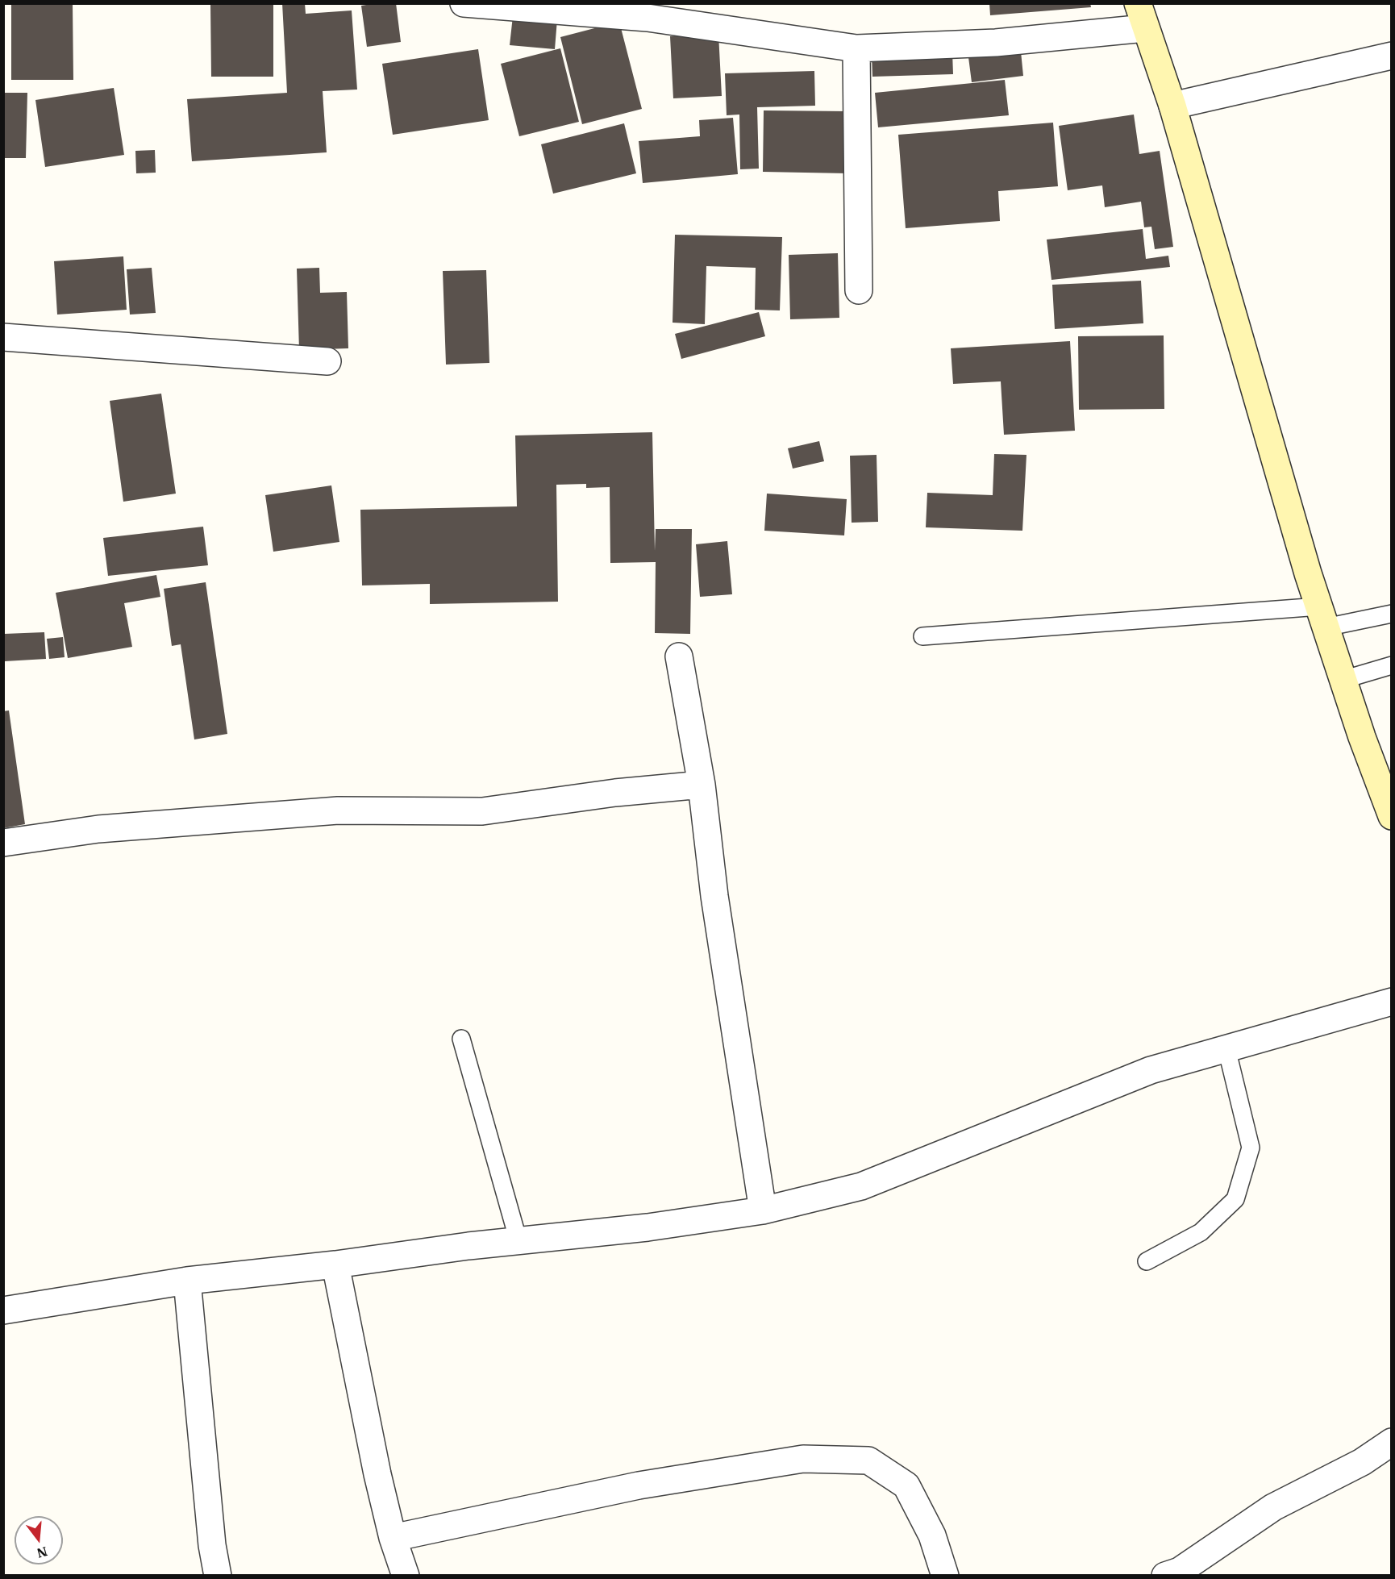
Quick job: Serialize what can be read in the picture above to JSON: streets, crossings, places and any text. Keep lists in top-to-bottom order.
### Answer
{
  "north": "bottom"
}
